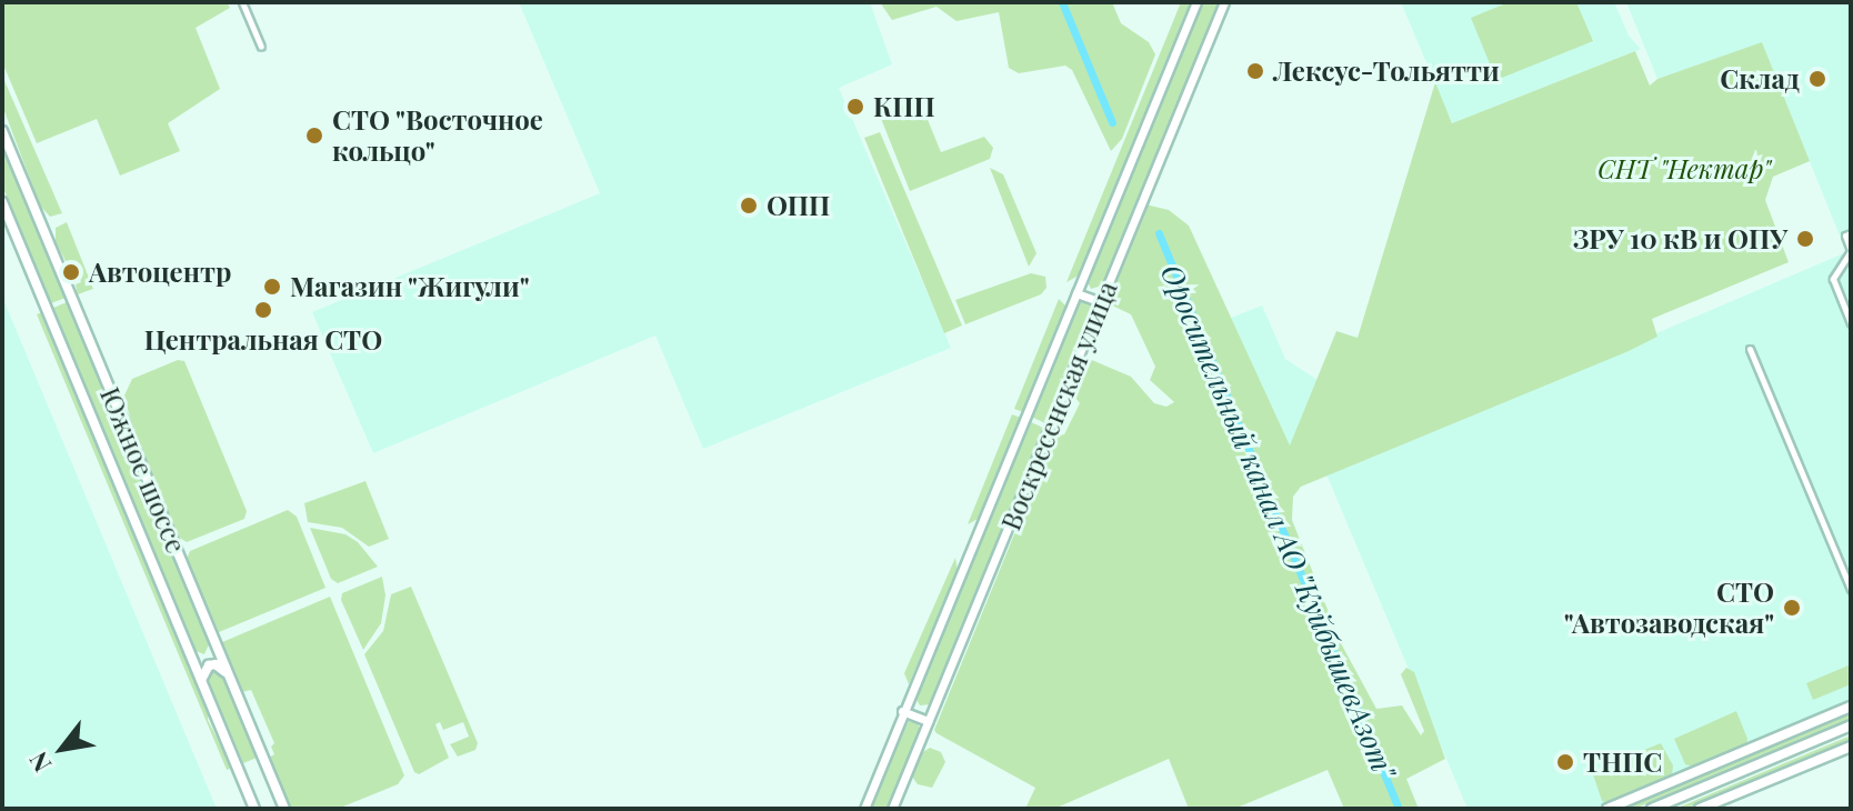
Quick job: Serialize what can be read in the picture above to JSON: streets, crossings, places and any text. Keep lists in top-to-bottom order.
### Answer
{
  "streets": {
    "main road": ["Воскресенская улица", "Южное шоссе"]
  },
  "water": ["Оросительный канал АО \"КуйбышевАзот\""],
  "parks": ["СНТ \"Нектар\""],
  "places": [
    "Лексус-Тольятти",
    "Склад",
    "КПП",
    "СТО \"Восточное кольцо\"",
    "ОПП",
    "ЗРУ 10 кВ и ОПУ",
    "Автоцентр",
    "Магазин \"Жигули\"",
    "Центральная СТО",
    "СТО \"Автозаводская\"",
    "ТНПС"
  ],
  "north": "bottom left"
}
